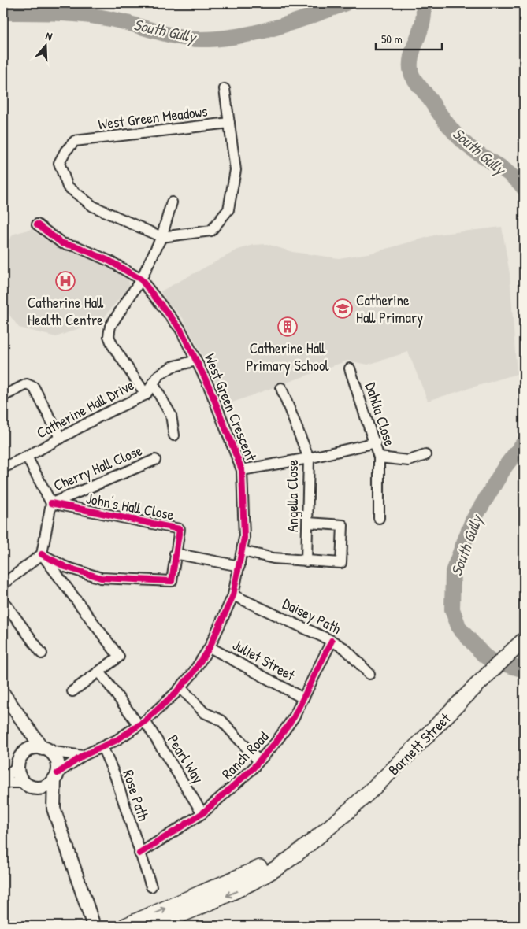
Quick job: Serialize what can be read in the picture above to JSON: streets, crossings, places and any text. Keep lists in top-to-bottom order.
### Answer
{
  "streets": {
    "main road": ["Barnett Street"],
    "street": [
      "West Green Meadows",
      "West Green Crescent",
      "Catherine Hall Drive",
      "Dahlia Close",
      "Cherry Hall Close",
      "Angella Close",
      "John's Hall Close",
      "Daisey Path",
      "Juliet Street",
      "Ranch Road",
      "Pearl Way",
      "Rose Path"
    ]
  },
  "crossings": [
    ["West Green Crescent", "Catherine Hall Drive"],
    ["West Green Crescent", "Daisey Path"],
    ["West Green Crescent", "Juliet Street"],
    ["West Green Crescent", "Pearl Way"],
    ["West Green Crescent", "Rose Path"],
    ["Cherry Hall Close", "John's Hall Close"],
    ["Daisey Path", "Ranch Road"],
    ["Juliet Street", "Ranch Road"],
    ["Ranch Road", "Pearl Way"],
    ["Ranch Road", "Rose Path"]
  ],
  "water": ["South Gully"],
  "places": {
    "hospital": ["Catherine Hall Health Centre"],
    "school or university": ["Catherine Hall Primary"],
    "building": ["Catherine Hall Primary School"]
  },
  "scale_bar": "50 m",
  "north": "top"
}
